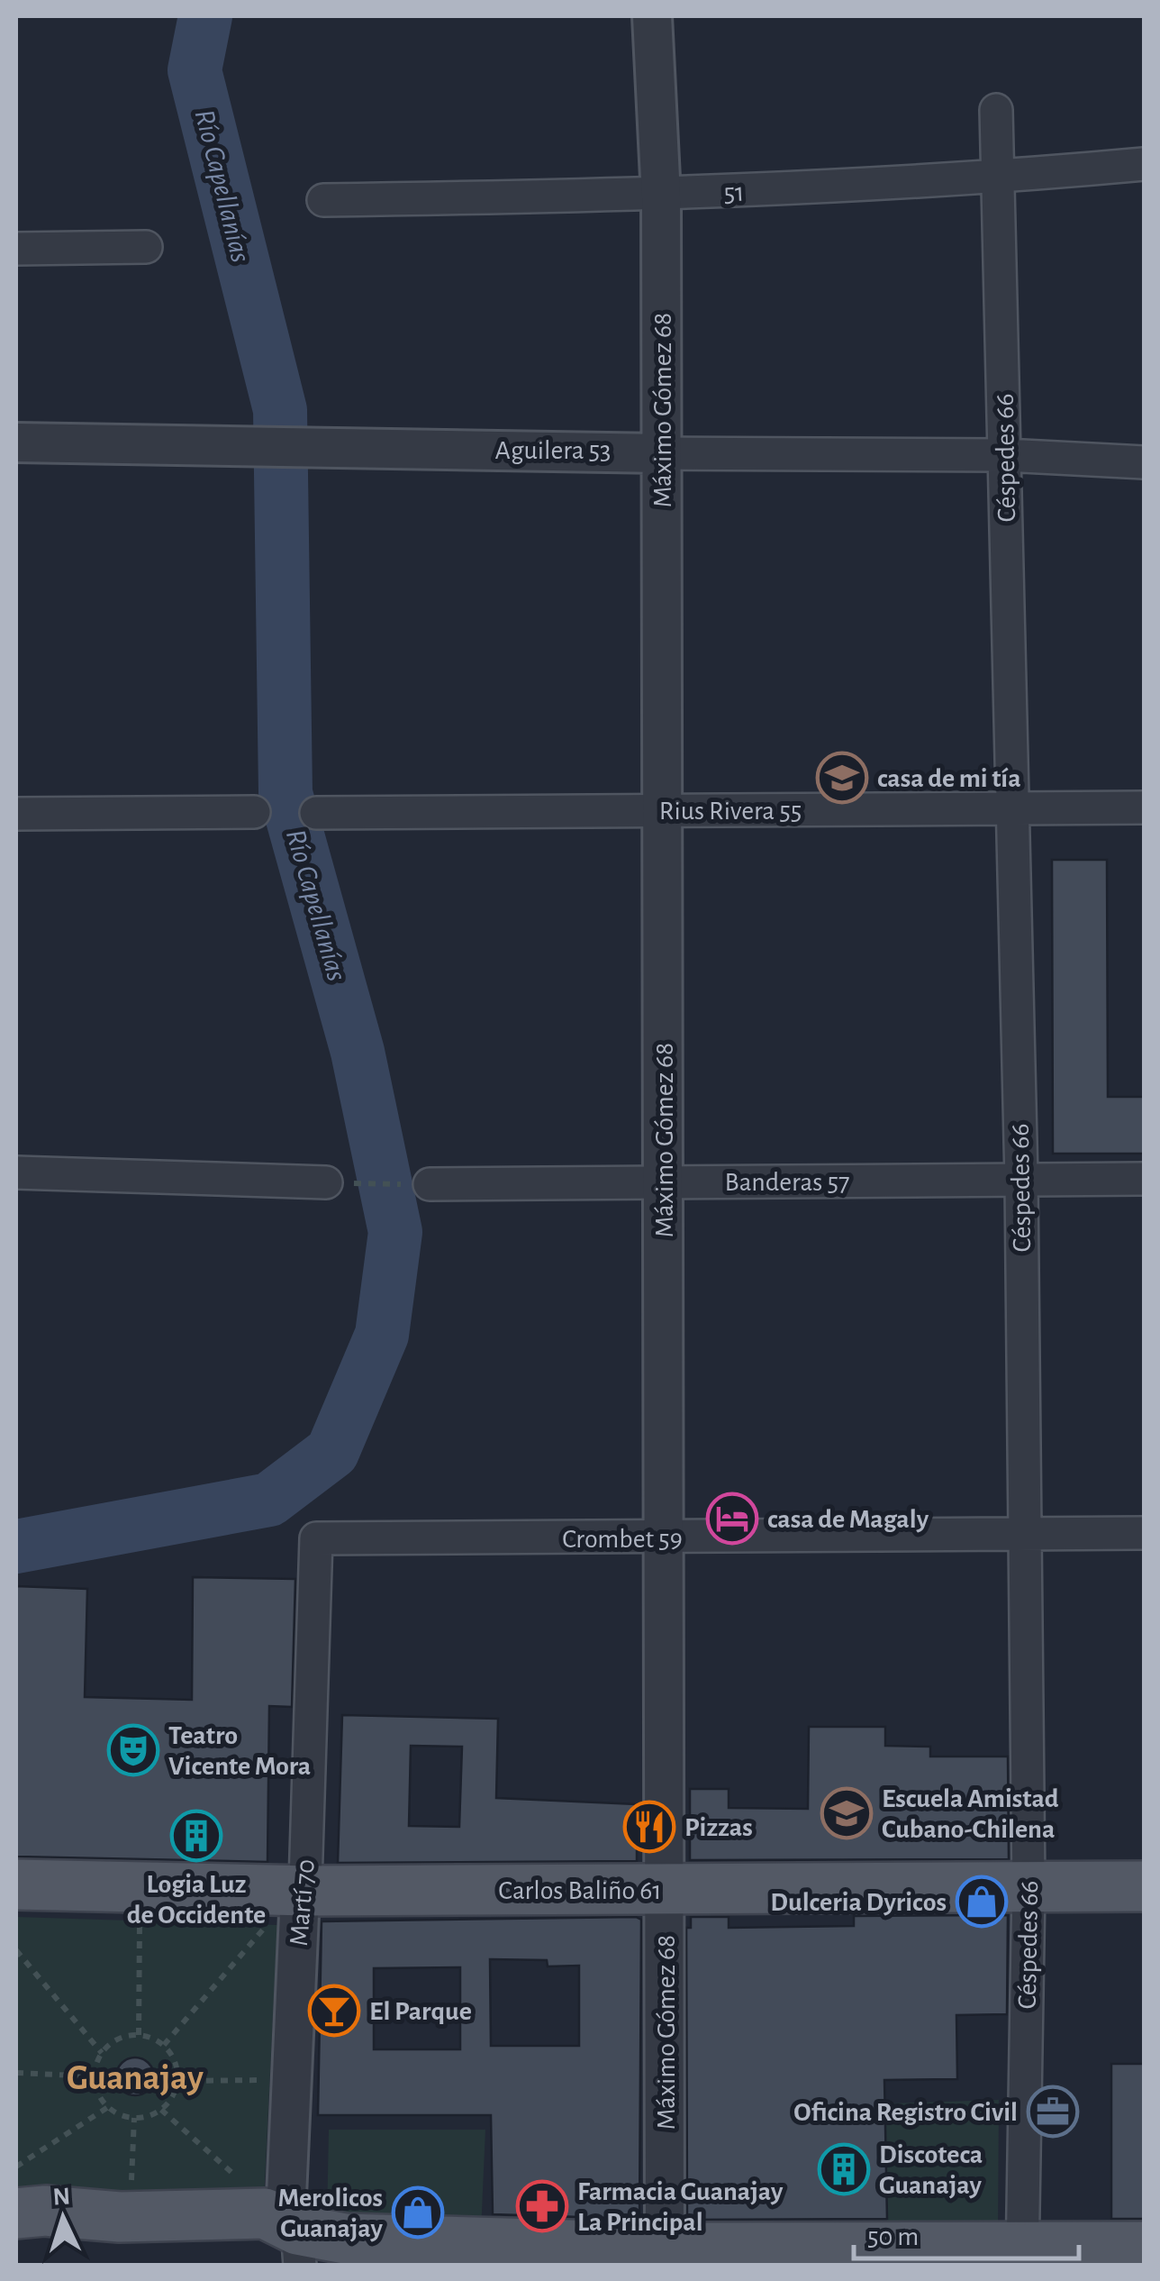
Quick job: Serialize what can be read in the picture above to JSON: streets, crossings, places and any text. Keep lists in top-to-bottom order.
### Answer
{
  "streets": {
    "main road": ["Carlos Baliño 61"],
    "street": [
      "51",
      "Máximo Gómez 68",
      "Aguilera 53",
      "Céspedes 66",
      "Rius Rivera 55",
      "Banderas 57",
      "Crombet 59",
      "Martí 70"
    ]
  },
  "crossings": [
    ["51", "Máximo Gómez 68"],
    ["51", "Céspedes 66"],
    ["Máximo Gómez 68", "Aguilera 53"],
    ["Máximo Gómez 68", "Rius Rivera 55"],
    ["Máximo Gómez 68", "Banderas 57"],
    ["Máximo Gómez 68", "Crombet 59"],
    ["Máximo Gómez 68", "Carlos Baliño 61"],
    ["Aguilera 53", "Céspedes 66"],
    ["Céspedes 66", "Rius Rivera 55"],
    ["Céspedes 66", "Banderas 57"],
    ["Céspedes 66", "Crombet 59"],
    ["Céspedes 66", "Carlos Baliño 61"],
    ["Crombet 59", "Martí 70"],
    ["Carlos Baliño 61", "Martí 70"]
  ],
  "districts": ["Guanajay"],
  "water": ["Río Capellanías"],
  "places": {
    "school or university": ["casa de mi tía", "Escuela Amistad Cubano-Chilena"],
    "hotel": ["casa de Magaly"],
    "theatre": ["Teatro Vicente Mora"],
    "restaurant": ["Pizzas"],
    "building": ["Logia Luz de Occidente", "Discoteca Guanajay"],
    "shop": ["Dulceria Dyricos", "Merolicos Guanajay"],
    "bar": ["El Parque"],
    "office": ["Oficina Registro Civil"],
    "pharmacy": ["Farmacia Guanajay La Principal"]
  },
  "scale_bar": "50 m",
  "north": "top"
}
